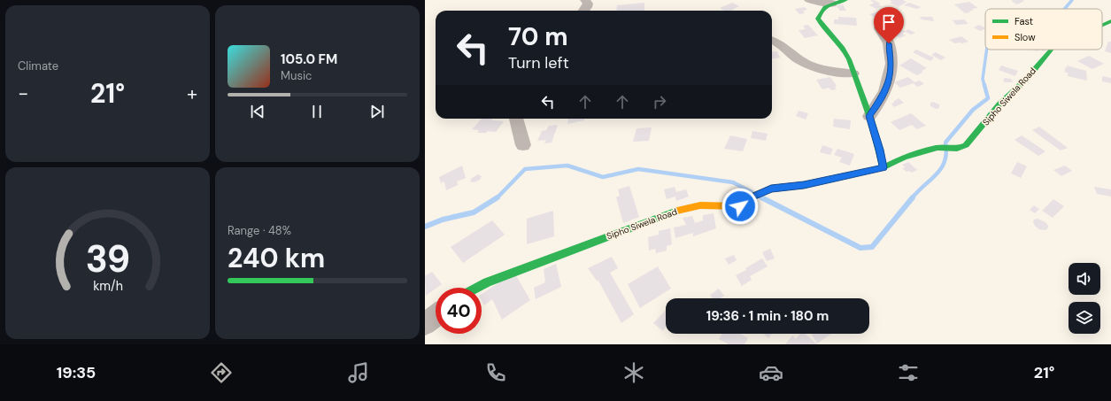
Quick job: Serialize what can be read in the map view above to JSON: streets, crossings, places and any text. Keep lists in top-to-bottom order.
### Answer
{
  "streets": {
    "street": ["Sipho Siwela Road"]
  },
  "legend": ["Fast", "Slow"],
  "page": {
    "tile": [
      "Climate",
      ["Range · 48%", "240 km"]
    ],
    "turn": ["70 m", "Turn left"],
    "song": ["105.0 FM", "Music"],
    "heat": ["−", "21°", "+"],
    "limit": "40",
    "trip": "19:36 · 1 min · 180 m",
    "tabs": ["19:35", "21°"],
    "gauge": ["39", "km/h"]
  }
}
